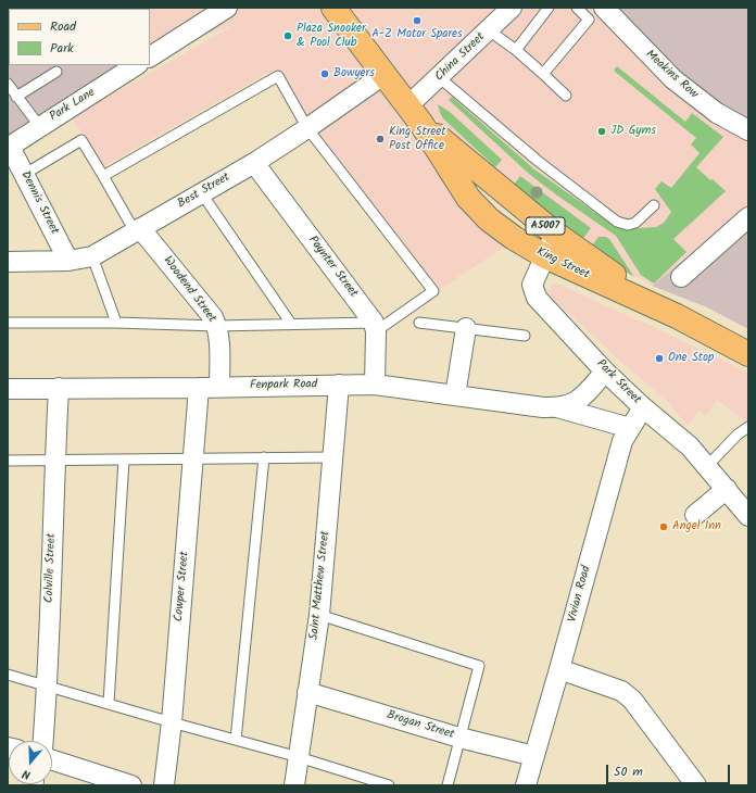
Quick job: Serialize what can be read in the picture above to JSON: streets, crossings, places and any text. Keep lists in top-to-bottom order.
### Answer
{
  "streets": {
    "main road": ["A5007", "King Street"],
    "street": [
      "China Street",
      "Meakins Row",
      "Park Lane",
      "Best Street",
      "Dennis Street",
      "Paynter Street",
      "Woodend Street",
      "Park Street",
      "Fenpark Road",
      "Colville Street",
      "Saint Matthew Street",
      "Cowper Street",
      "Vivian Road",
      "Brogan Street"
    ]
  },
  "crossings": [
    ["China Street", "King Street"],
    ["Park Lane", "Dennis Street"],
    ["Best Street", "Dennis Street"],
    ["Best Street", "King Street"],
    ["Best Street", "Paynter Street"],
    ["Best Street", "Woodend Street"],
    ["King Street", "Park Street"],
    ["Woodend Street", "Fenpark Road"],
    ["Park Street", "Fenpark Road"],
    ["Park Street", "Vivian Road"],
    ["Fenpark Road", "Colville Street"],
    ["Fenpark Road", "Saint Matthew Street"],
    ["Fenpark Road", "Cowper Street"],
    ["Fenpark Road", "Vivian Road"],
    ["Saint Matthew Street", "Brogan Street"],
    ["Vivian Road", "Brogan Street"]
  ],
  "places": [
    "A-Z Motor Spares",
    "Plaza Snooker & Pool Club",
    "Bowyers",
    "JD Gyms",
    "King Street Post Office",
    "One Stop",
    "Angel Inn"
  ],
  "legend": ["Road", "Park"],
  "scale_bar": "50 m",
  "north": "bottom"
}
